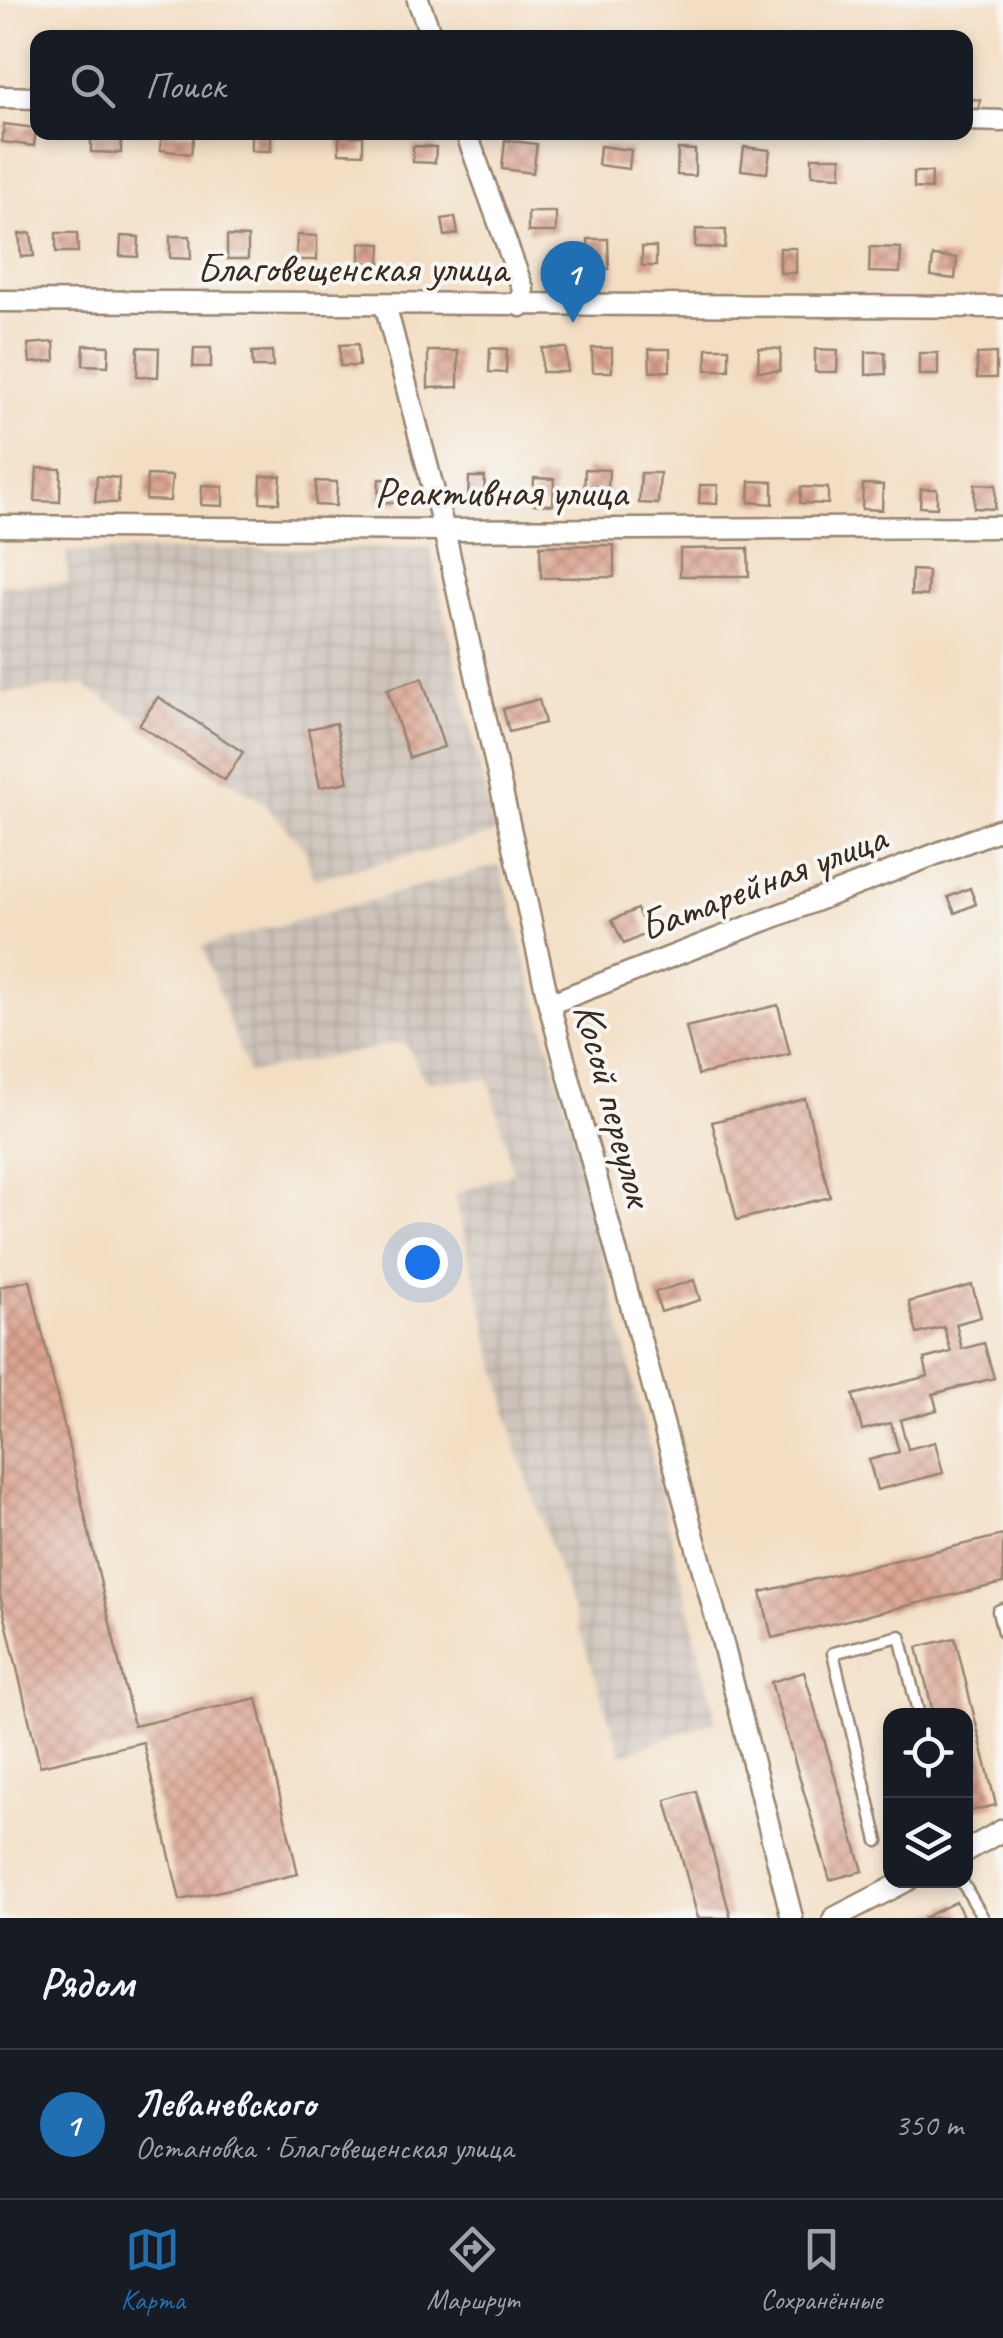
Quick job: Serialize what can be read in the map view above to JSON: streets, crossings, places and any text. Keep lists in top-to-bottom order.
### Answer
{
  "streets": {
    "street": [
      "Благовещенская улица",
      "Реактивная улица",
      "Батарейная улица",
      "Косой переулок"
    ]
  },
  "crossings": [
    ["Благовещенская улица", "Косой переулок"],
    ["Реактивная улица", "Косой переулок"],
    ["Батарейная улица", "Косой переулок"]
  ],
  "page": {
    "search": "Поиск",
    "pins": "1",
    "heading": "Рядом",
    "list": [
      {
        "mark": "1",
        "name": "Леваневского",
        "note": "Остановка · Благовещенская улица",
        "value": "350 m"
      }
    ],
    "nav": ["Карта", "Маршрут", "Сохранённые"]
  }
}
